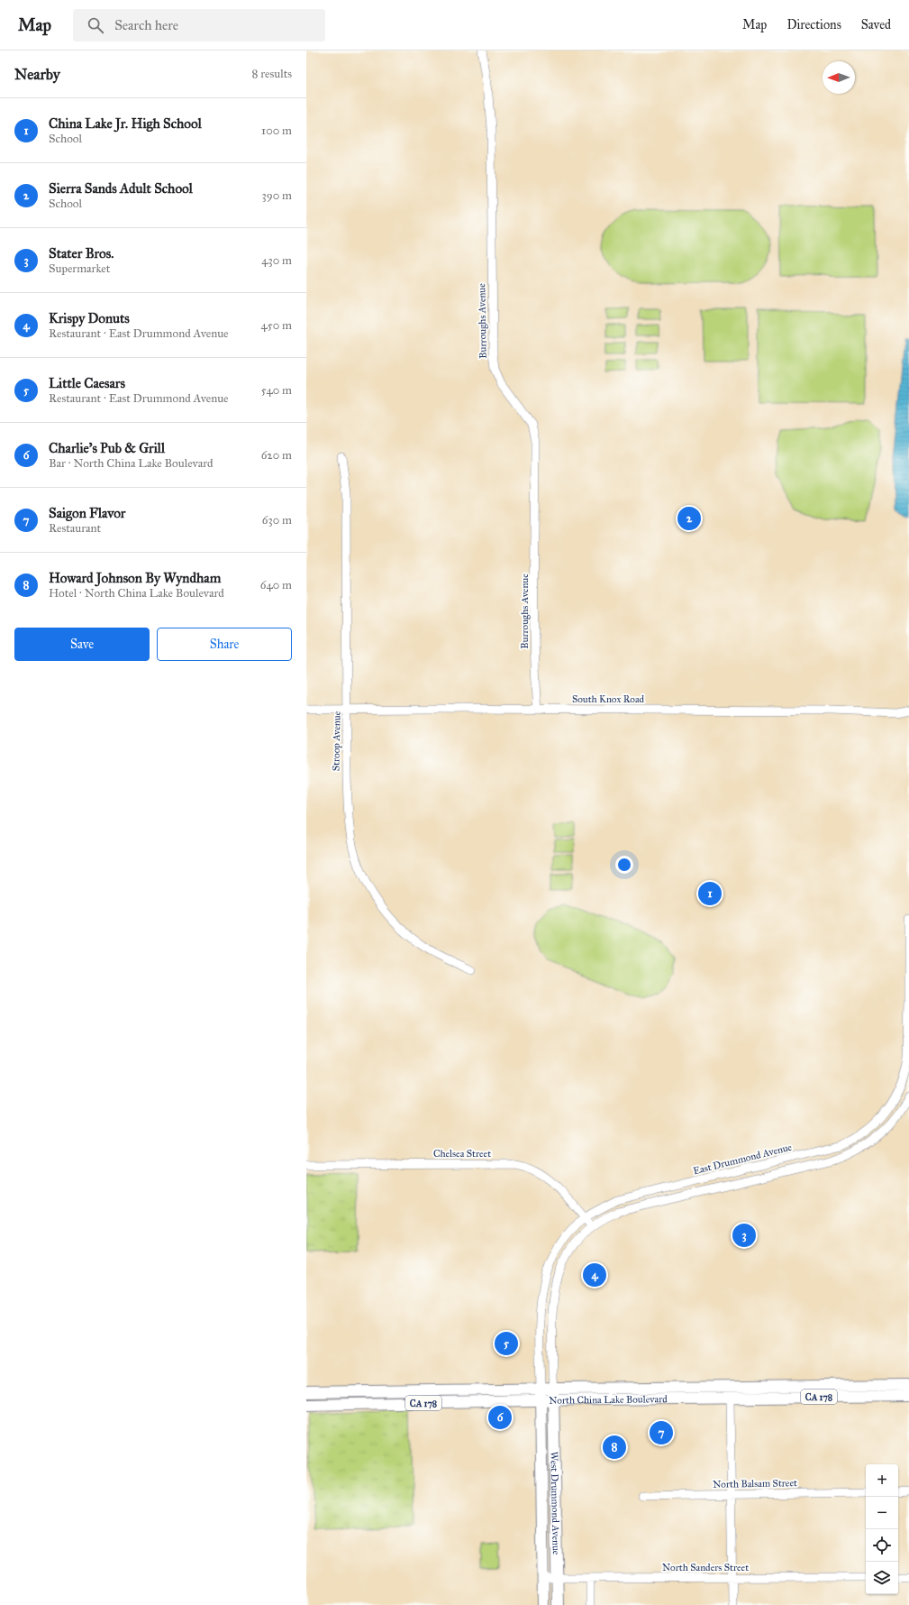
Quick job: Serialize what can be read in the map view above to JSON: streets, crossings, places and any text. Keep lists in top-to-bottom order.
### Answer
{
  "streets": {
    "main road": ["CA 178", "North China Lake Boulevard", "West Drummond Avenue"],
    "street": [
      "Burroughs Avenue",
      "South Knox Road",
      "Stroop Avenue",
      "Chelsea Street",
      "East Drummond Avenue",
      "North Balsam Street",
      "North Sanders Street"
    ]
  },
  "crossings": [
    ["Burroughs Avenue", "South Knox Road"],
    ["South Knox Road", "Stroop Avenue"],
    ["Chelsea Street", "East Drummond Avenue"],
    ["East Drummond Avenue", "North China Lake Boulevard"],
    ["East Drummond Avenue", "West Drummond Avenue"],
    ["North China Lake Boulevard", "West Drummond Avenue"],
    ["West Drummond Avenue", "North Sanders Street"]
  ],
  "north": "left",
  "page": {
    "header": "Map",
    "search": "Search here",
    "nav": ["Map", "Directions", "Saved"],
    "heading": ["Nearby", "8 results"],
    "list": [
      {
        "mark": "1",
        "name": "China Lake Jr. High School",
        "note": "School",
        "value": "100 m"
      },
      {
        "mark": "2",
        "name": "Sierra Sands Adult School",
        "note": "School",
        "value": "390 m"
      },
      {
        "mark": "3",
        "name": "Stater Bros.",
        "note": "Supermarket",
        "value": "430 m"
      },
      {
        "mark": "4",
        "name": "Krispy Donuts",
        "note": "Restaurant · East Drummond Avenue",
        "value": "450 m"
      },
      {
        "mark": "5",
        "name": "Little Caesars",
        "note": "Restaurant · East Drummond Avenue",
        "value": "540 m"
      },
      {
        "mark": "6",
        "name": "Charlie's Pub & Grill",
        "note": "Bar · North China Lake Boulevard",
        "value": "620 m"
      },
      {
        "mark": "7",
        "name": "Saigon Flavor",
        "note": "Restaurant",
        "value": "630 m"
      },
      {
        "mark": "8",
        "name": "Howard Johnson By Wyndham",
        "note": "Hotel · North China Lake Boulevard",
        "value": "640 m"
      }
    ],
    "pins": [
      "2",
      "1",
      "3",
      "4",
      "5",
      "6",
      "7",
      "8"
    ],
    "buttons": ["Save", "Share"],
    "map_buttons": ["+", "−"]
  }
}
